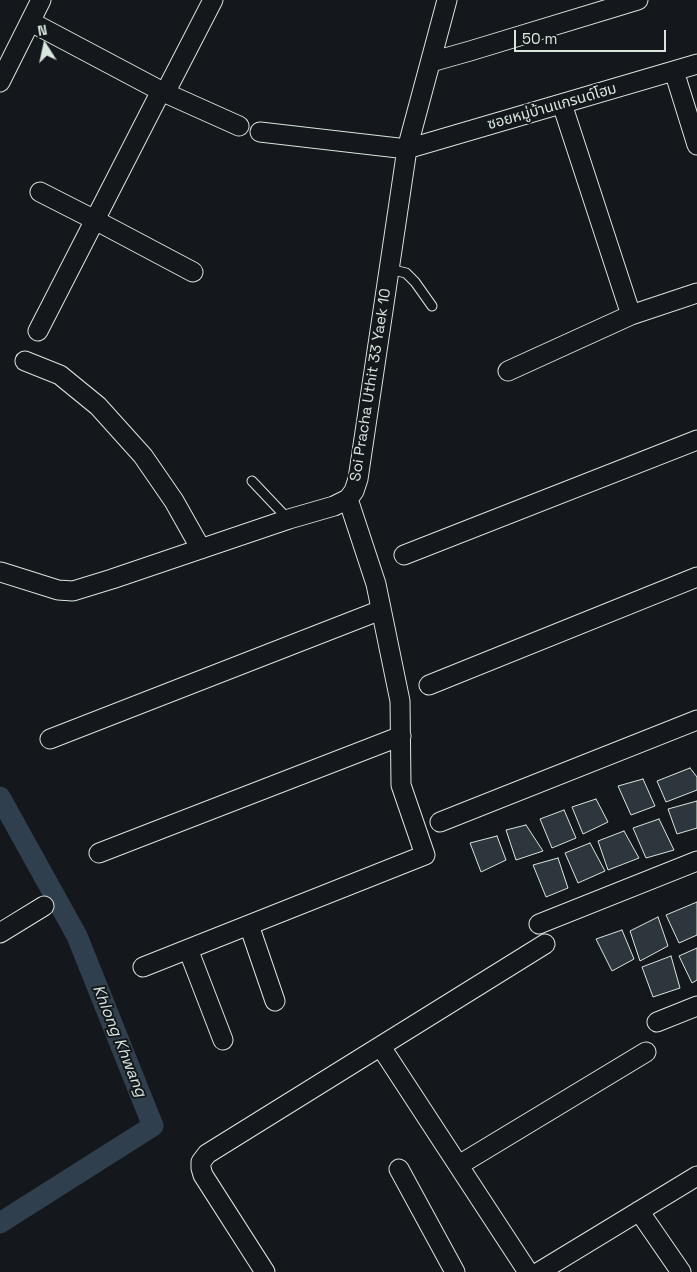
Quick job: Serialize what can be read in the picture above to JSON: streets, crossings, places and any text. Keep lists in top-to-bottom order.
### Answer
{
  "streets": {
    "street": ["ซอยหมู่บ้านแกรนด์โฮม", "Soi Pracha Uthit 33 Yaek 10"]
  },
  "crossings": [
    ["ซอยหมู่บ้านแกรนด์โฮม", "Soi Pracha Uthit 33 Yaek 10"]
  ],
  "water": ["Khlong Khwang"],
  "scale_bar": "50 m",
  "north": "top"
}
